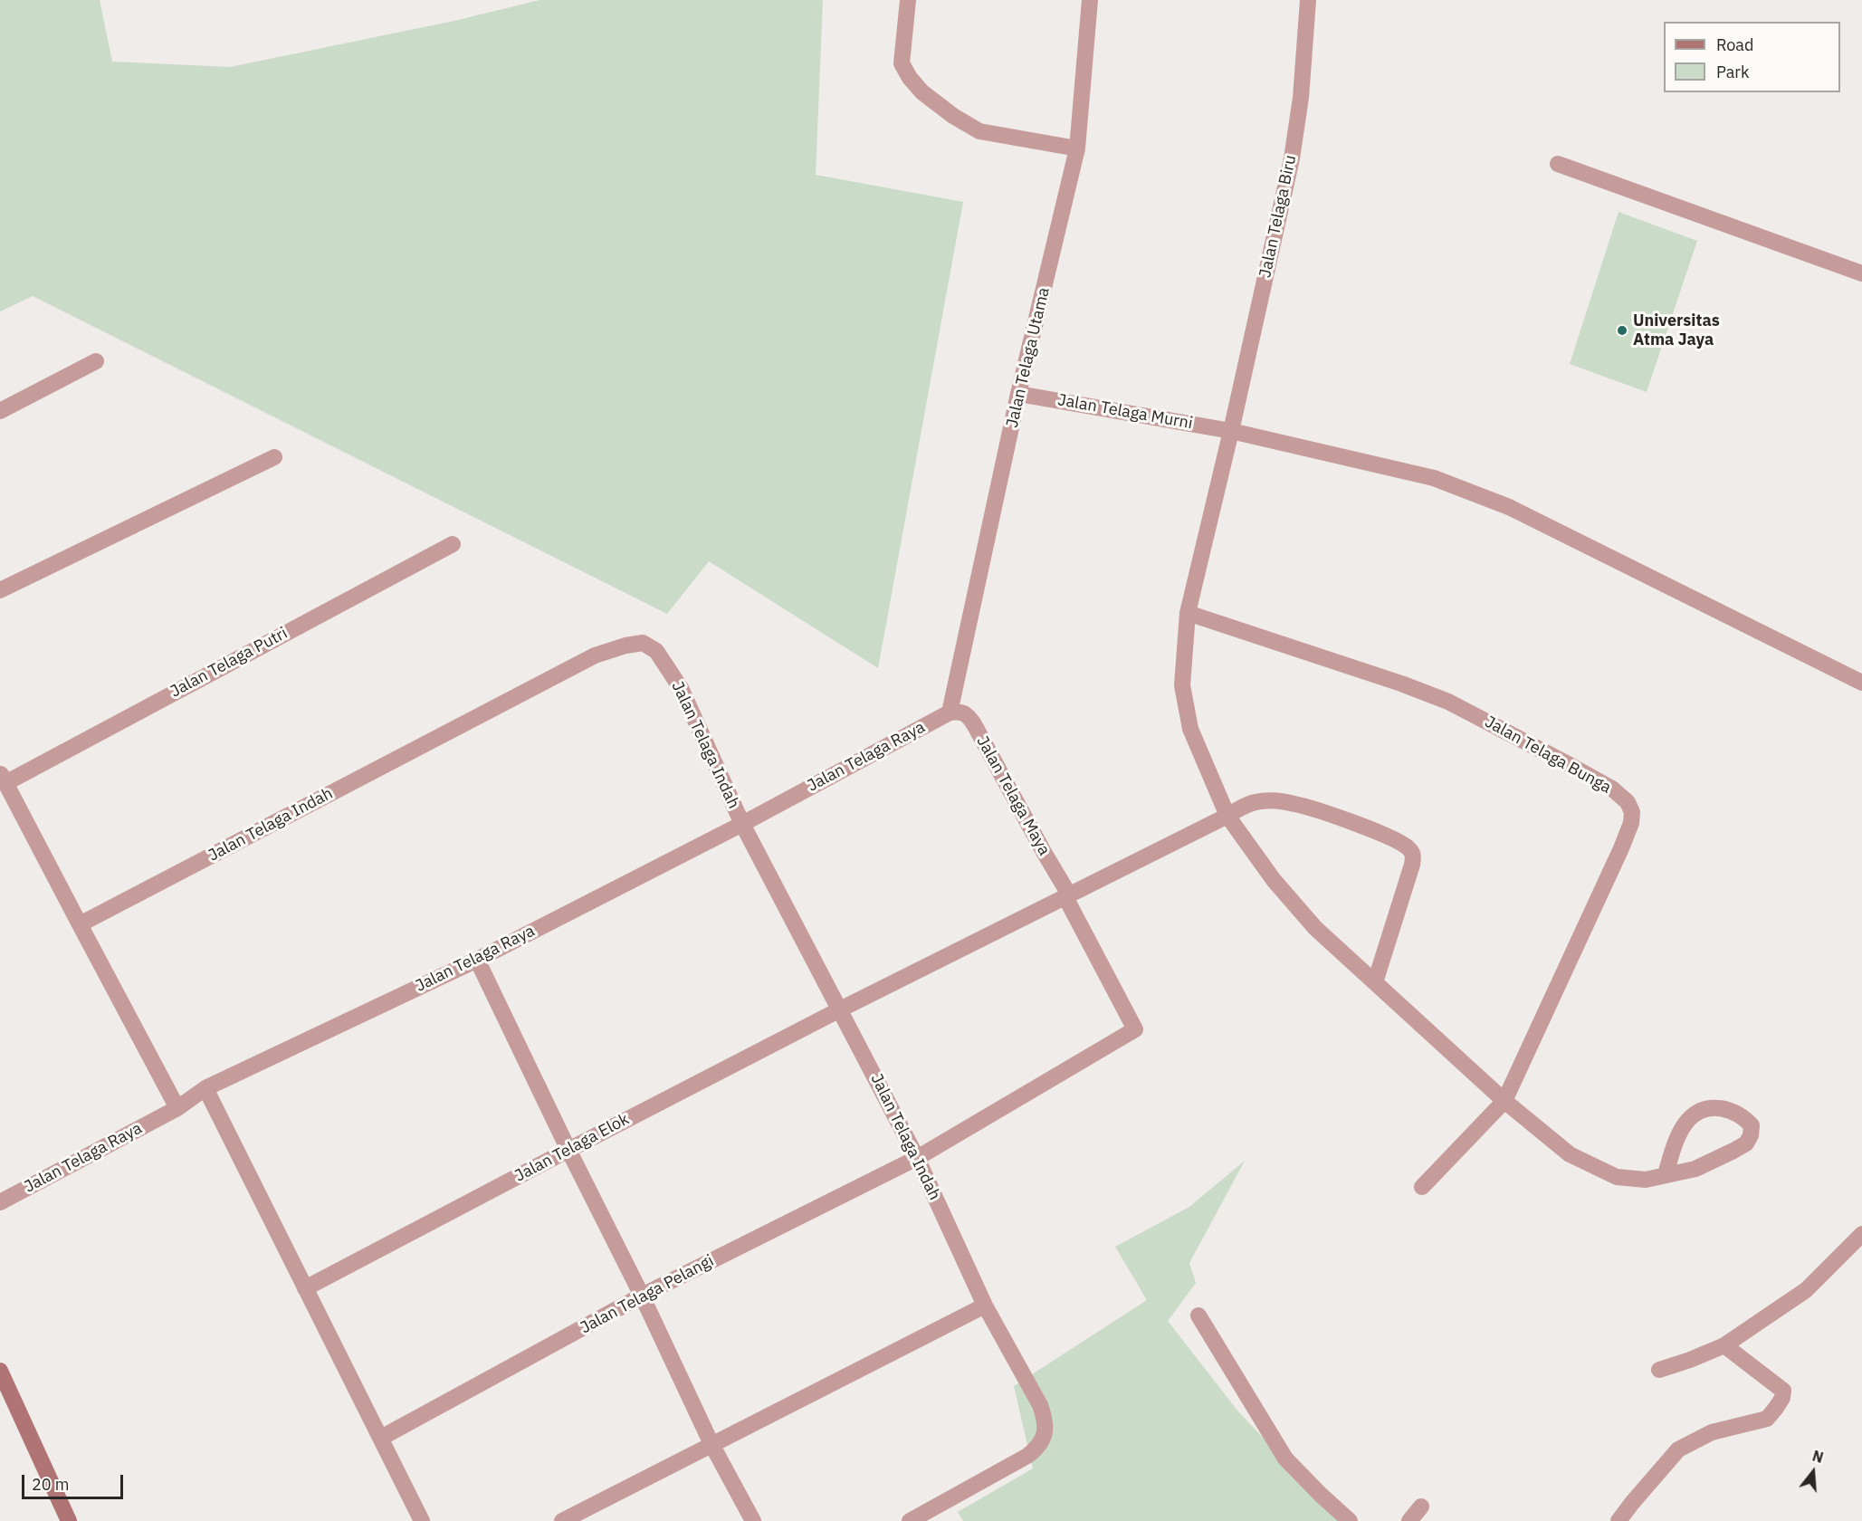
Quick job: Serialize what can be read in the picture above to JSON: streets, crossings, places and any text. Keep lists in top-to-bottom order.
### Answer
{
  "streets": {
    "street": [
      "Jalan Telaga Biru",
      "Jalan Telaga Utama",
      "Jalan Telaga Murni",
      "Jalan Telaga Putri",
      "Jalan Telaga Indah",
      "Jalan Telaga Bunga",
      "Jalan Telaga Raya",
      "Jalan Telaga Maya",
      "Jalan Telaga Elok",
      "Jalan Telaga Pelangi"
    ]
  },
  "crossings": [
    ["Jalan Telaga Biru", "Jalan Telaga Murni"],
    ["Jalan Telaga Biru", "Jalan Telaga Bunga"],
    ["Jalan Telaga Biru", "Jalan Telaga Elok"],
    ["Jalan Telaga Utama", "Jalan Telaga Murni"],
    ["Jalan Telaga Utama", "Jalan Telaga Raya"],
    ["Jalan Telaga Utama", "Jalan Telaga Maya"],
    ["Jalan Telaga Indah", "Jalan Telaga Raya"],
    ["Jalan Telaga Indah", "Jalan Telaga Elok"],
    ["Jalan Telaga Indah", "Jalan Telaga Pelangi"],
    ["Jalan Telaga Raya", "Jalan Telaga Maya"],
    ["Jalan Telaga Maya", "Jalan Telaga Elok"],
    ["Jalan Telaga Maya", "Jalan Telaga Pelangi"],
    ["Jalan Telaga Elok", "Jalan Telaga Pelangi"]
  ],
  "places": ["Universitas Atma Jaya"],
  "legend": ["Road", "Park"],
  "scale_bar": "20 m",
  "north": "top"
}
